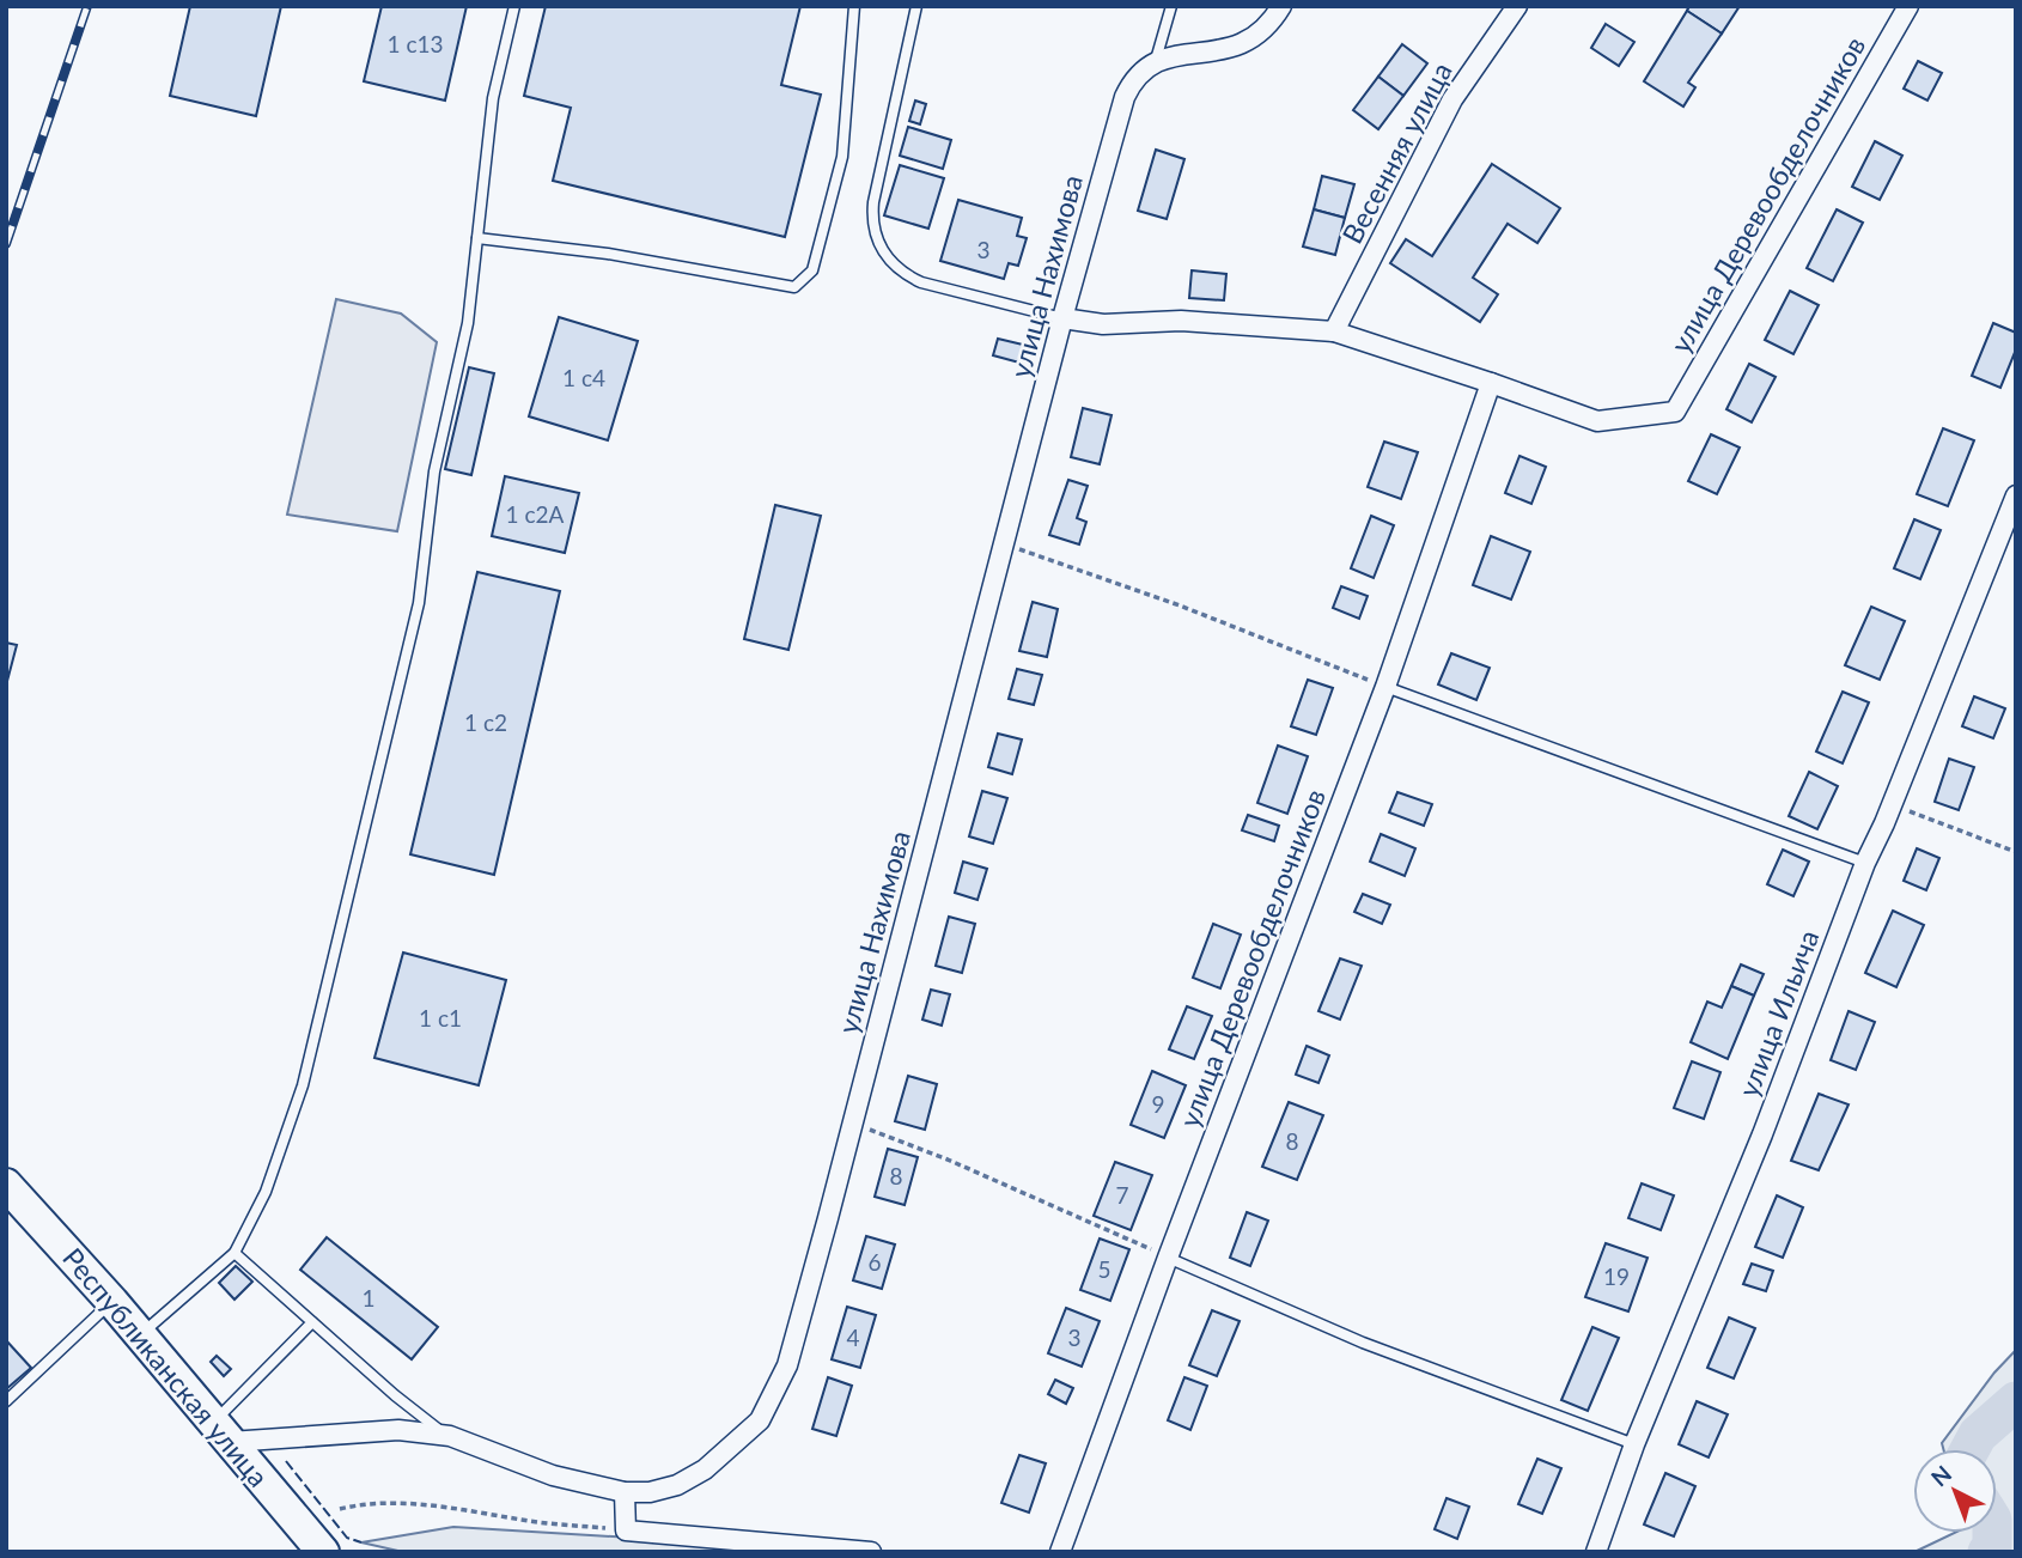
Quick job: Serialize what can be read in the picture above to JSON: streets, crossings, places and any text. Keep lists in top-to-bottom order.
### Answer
{
  "streets": {
    "main road": ["Республиканская улица"],
    "street": [
      "Весенняя улица",
      "улица Деревообделочников",
      "улица Нахимова",
      "улица Ильича"
    ]
  },
  "crossings": [
    ["улица Нахимова", "Республиканская улица"]
  ],
  "house_numbers": [
    "1 с13",
    "3",
    "1 с4",
    "1 с2А",
    "1 с2",
    "1 с1",
    "9",
    "8",
    "8",
    "7",
    "6",
    "5",
    "19",
    "1",
    "4",
    "3"
  ],
  "north": "top left"
}
